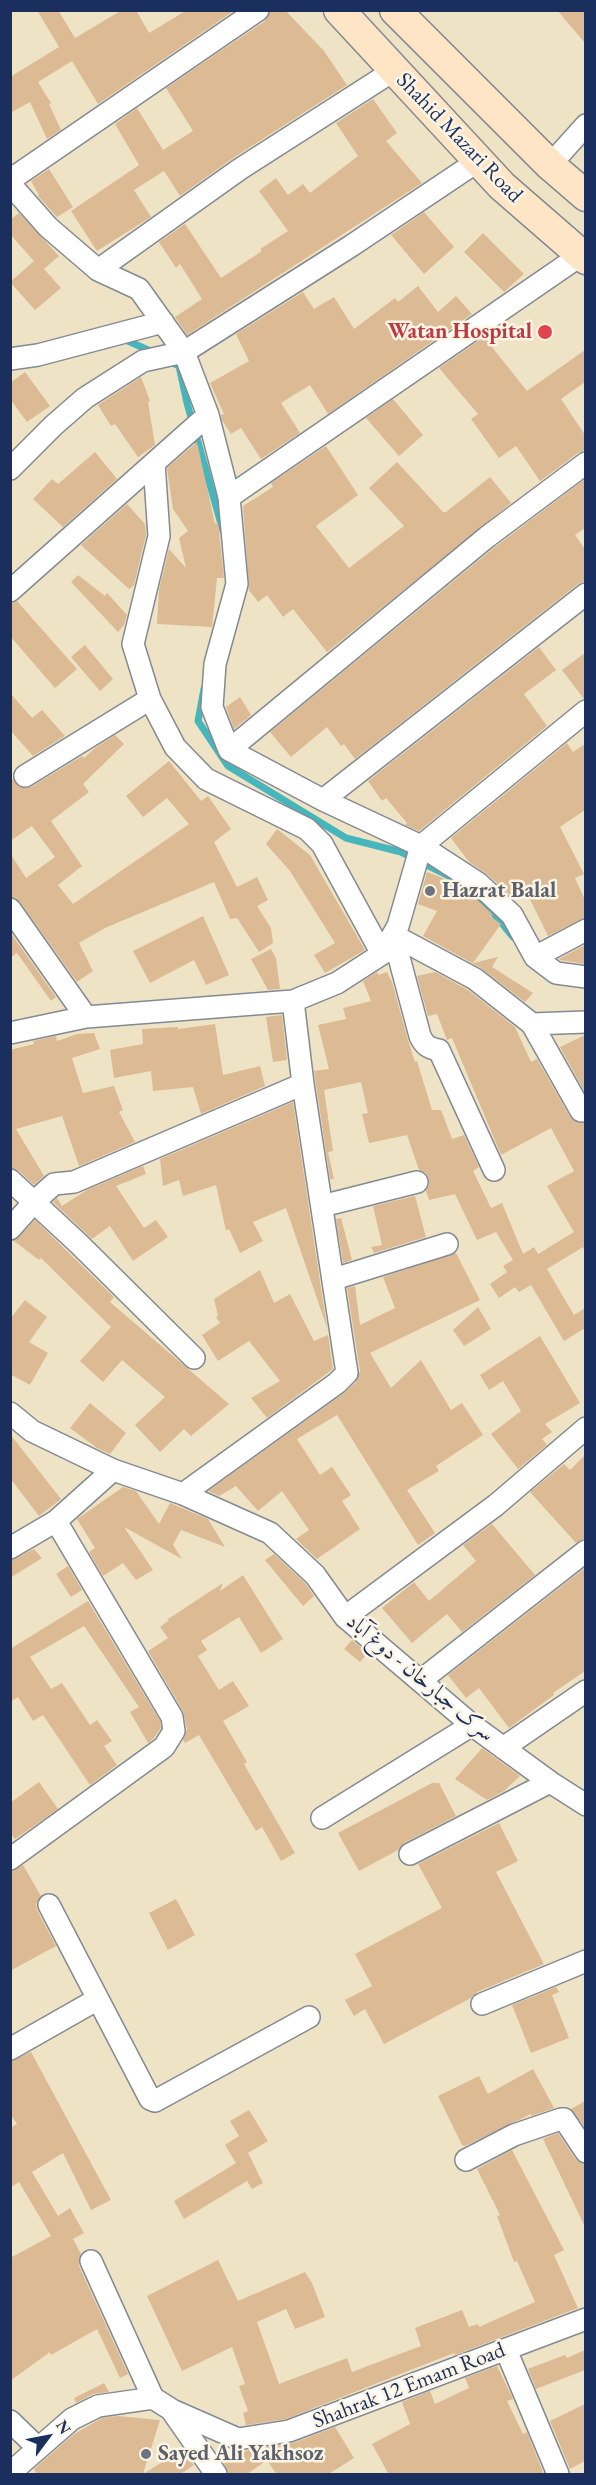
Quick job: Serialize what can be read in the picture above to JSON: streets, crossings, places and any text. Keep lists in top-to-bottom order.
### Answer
{
  "streets": {
    "main road": ["Shahid Mazari Road"],
    "street": ["سرک جبارخان - دوغ آباد", "Shahrak 12 Emam Road"]
  },
  "places": ["Watan Hospital", "Hazrat Balal", "Sayed Ali Yakhsoz"],
  "north": "top right"
}
